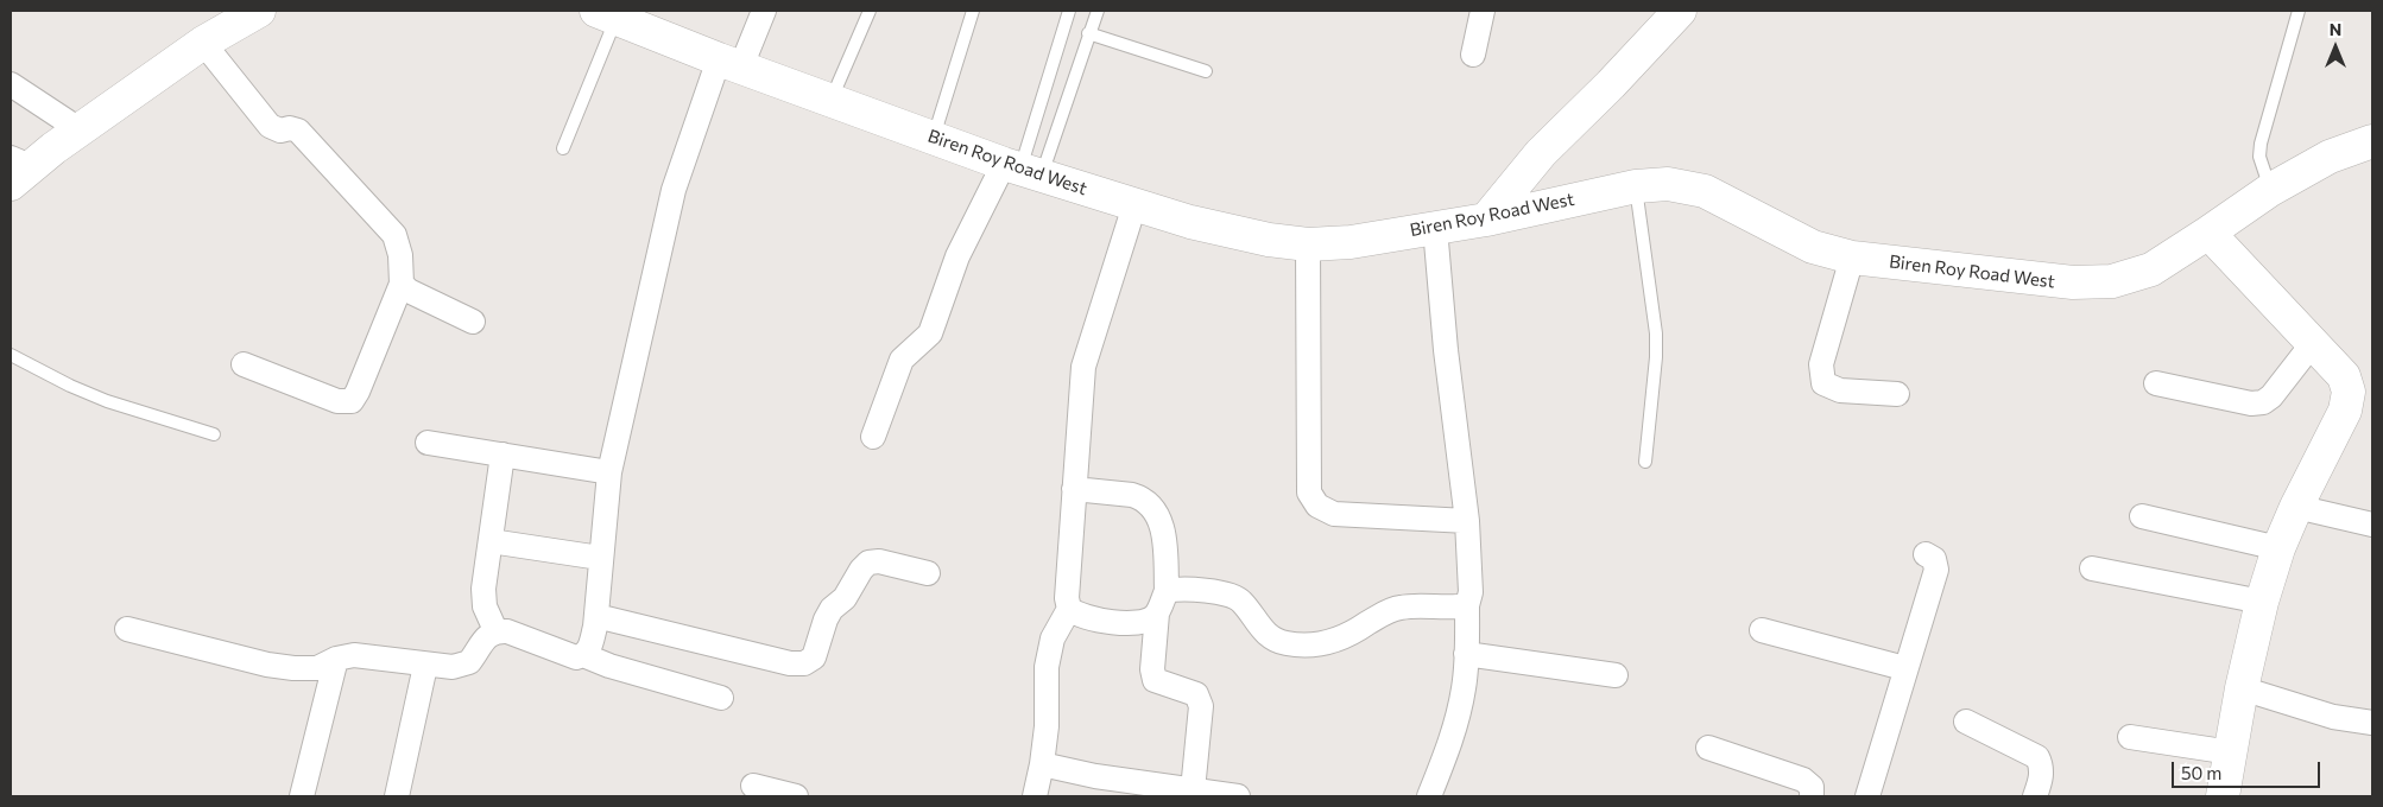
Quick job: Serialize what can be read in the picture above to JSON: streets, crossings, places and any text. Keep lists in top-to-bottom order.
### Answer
{
  "streets": {
    "main road": ["Biren Roy Road West"]
  },
  "scale_bar": "50 m",
  "north": "top"
}
